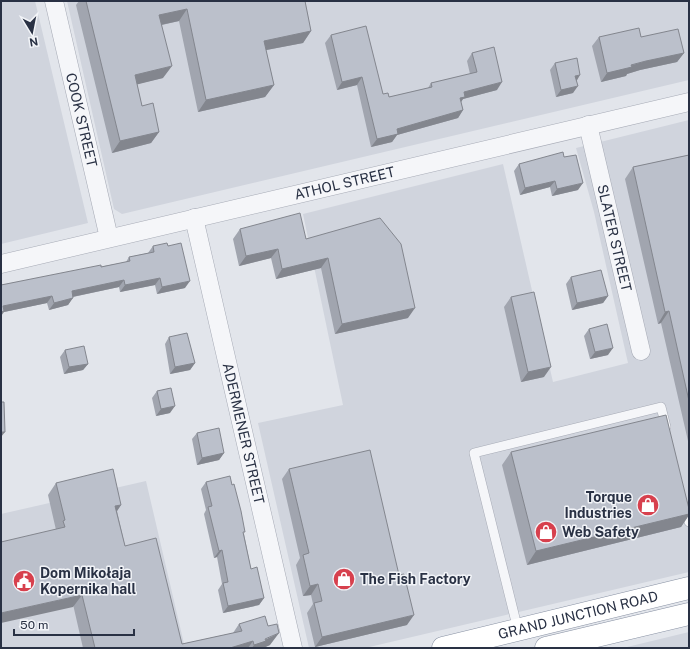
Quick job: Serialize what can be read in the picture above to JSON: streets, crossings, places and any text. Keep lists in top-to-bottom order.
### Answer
{
  "streets": {
    "highway": ["GRAND JUNCTION ROAD"],
    "street": [
      "COOK STREET",
      "ATHOL STREET",
      "SLATER STREET",
      "ADERMENER STREET"
    ]
  },
  "crossings": [
    ["COOK STREET", "ATHOL STREET"],
    ["ATHOL STREET", "SLATER STREET"],
    ["ATHOL STREET", "ADERMENER STREET"]
  ],
  "places": {
    "shop": ["Torque Industries", "Web Safety", "The Fish Factory"],
    "public building": ["Dom Mikołaja Kopernika hall"]
  },
  "scale_bar": "50 m",
  "north": "bottom"
}
